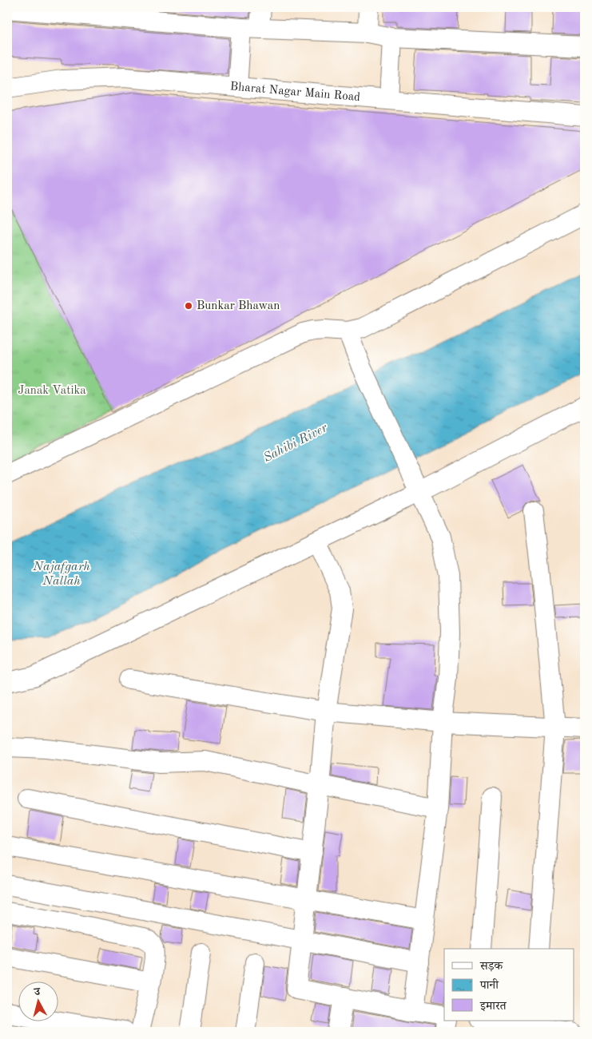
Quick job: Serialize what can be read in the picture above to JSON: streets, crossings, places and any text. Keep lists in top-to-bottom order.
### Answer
{
  "streets": {
    "street": ["Bharat Nagar Main Road"]
  },
  "water": ["Sahibi River", "Najafgarh Nallah"],
  "parks": ["Janak Vatika"],
  "places": ["Bunkar Bhawan"],
  "legend": ["सड़क", "पानी", "इमारत"],
  "north": "top"
}
